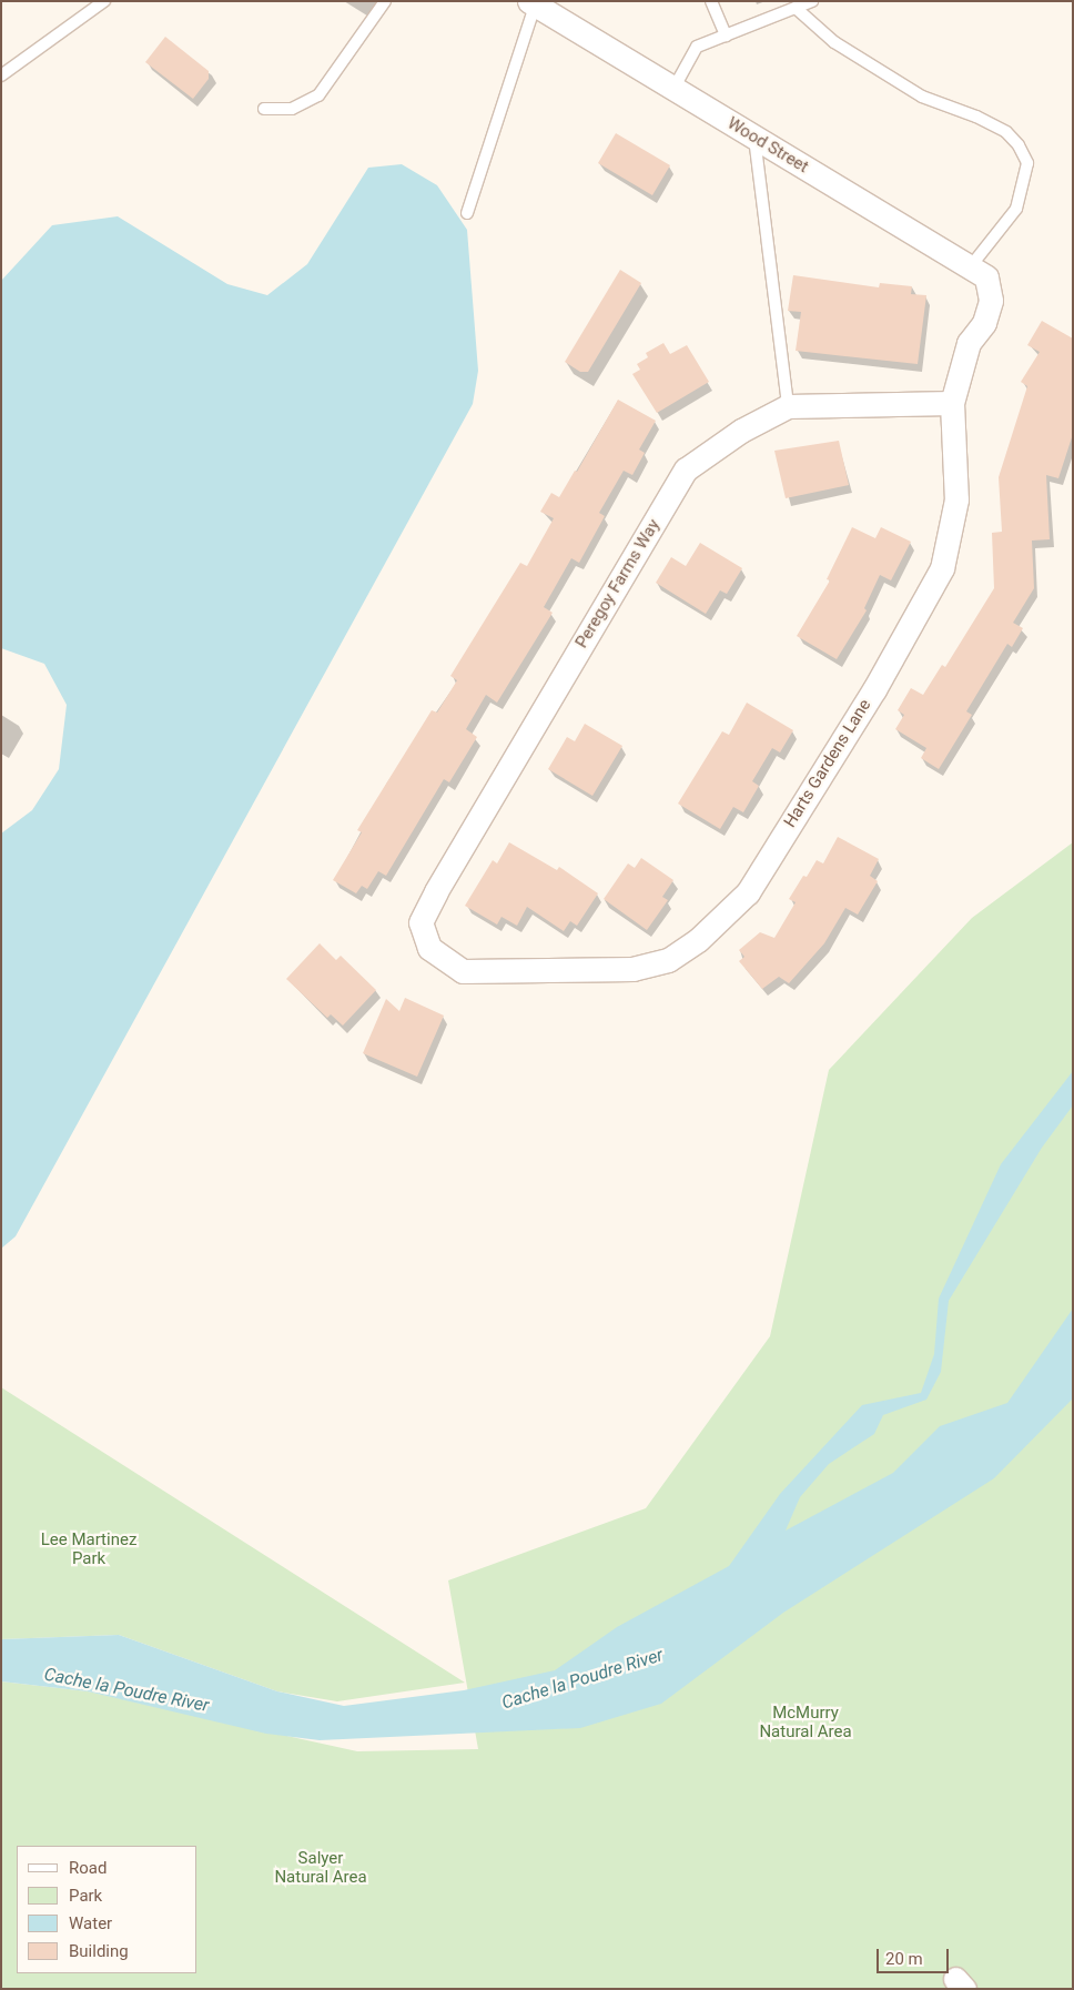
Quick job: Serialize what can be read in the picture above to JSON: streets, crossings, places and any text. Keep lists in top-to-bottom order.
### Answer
{
  "streets": {
    "street": ["Wood Street", "Peregoy Farms Way", "Harts Gardens Lane"]
  },
  "crossings": [
    ["Wood Street", "Harts Gardens Lane"],
    ["Peregoy Farms Way", "Harts Gardens Lane"]
  ],
  "water": ["Cache la Poudre River"],
  "parks": ["Lee Martinez Park", "McMurry Natural Area", "Salyer Natural Area"],
  "legend": [
    "Road",
    "Park",
    "Water",
    "Building"
  ],
  "scale_bar": "20 m"
}
